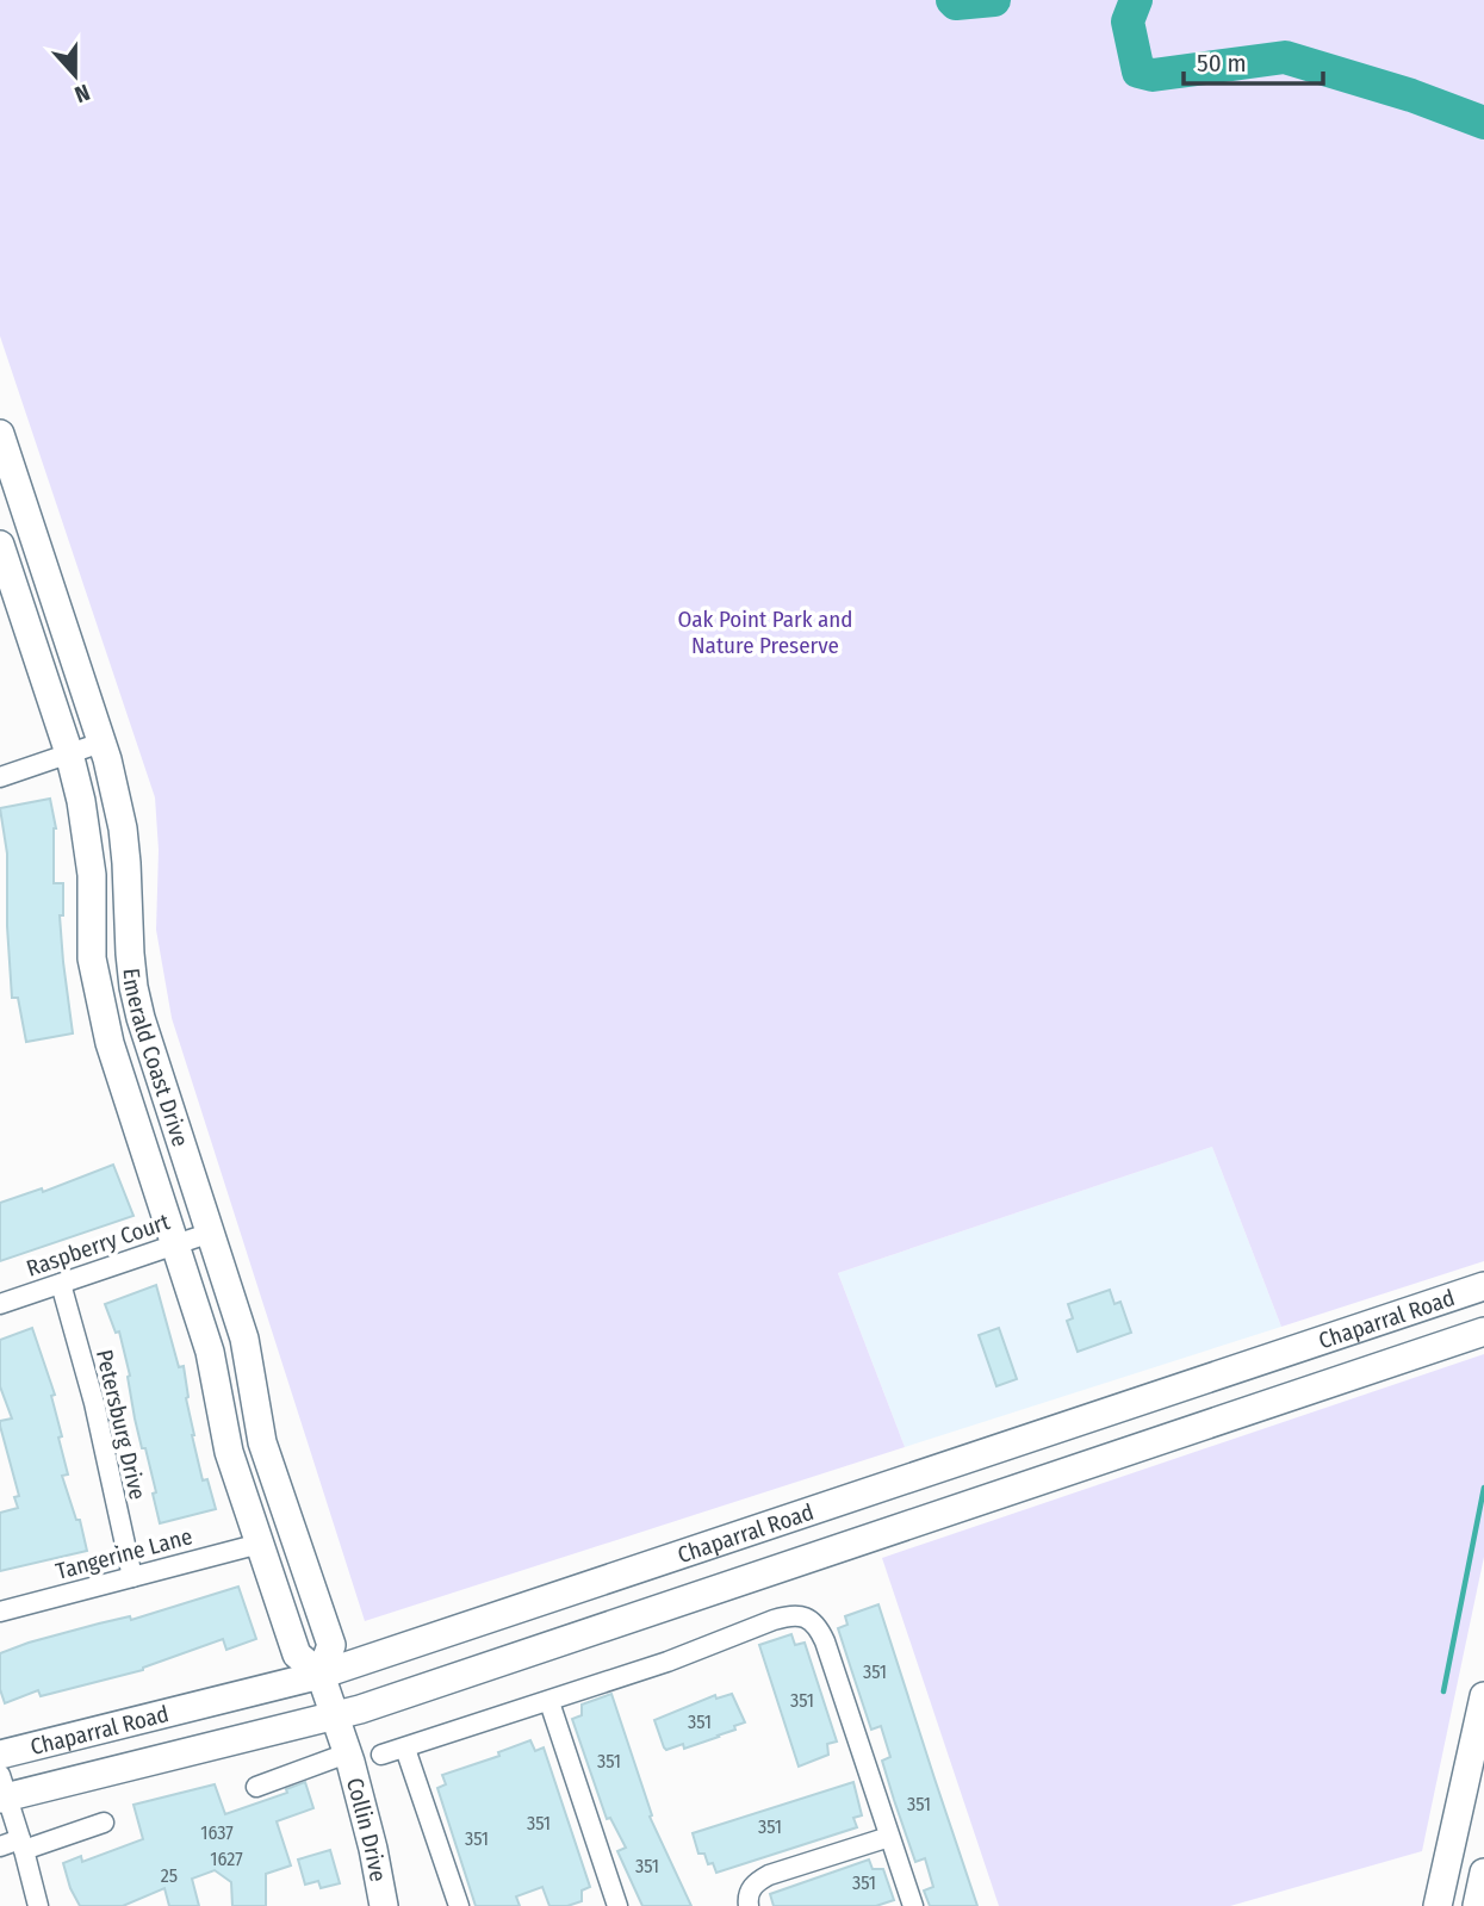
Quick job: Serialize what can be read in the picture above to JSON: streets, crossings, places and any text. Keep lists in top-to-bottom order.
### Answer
{
  "streets": {
    "main road": ["Emerald Coast Drive", "Chaparral Road", "Collin Drive"],
    "street": ["Raspberry Court", "Petersburg Drive", "Tangerine Lane"]
  },
  "crossings": [
    ["Emerald Coast Drive", "Raspberry Court"],
    ["Emerald Coast Drive", "Chaparral Road"],
    ["Emerald Coast Drive", "Tangerine Lane"],
    ["Emerald Coast Drive", "Collin Drive"],
    ["Raspberry Court", "Petersburg Drive"],
    ["Chaparral Road", "Collin Drive"],
    ["Petersburg Drive", "Tangerine Lane"]
  ],
  "parks": ["Oak Point Park and Nature Preserve"],
  "house_numbers": [
    "351",
    "351",
    "351",
    "351",
    "351",
    "351",
    "351",
    "1637",
    "351",
    "1627",
    "351",
    "25",
    "351"
  ],
  "scale_bar": "50 m",
  "north": "bottom"
}
